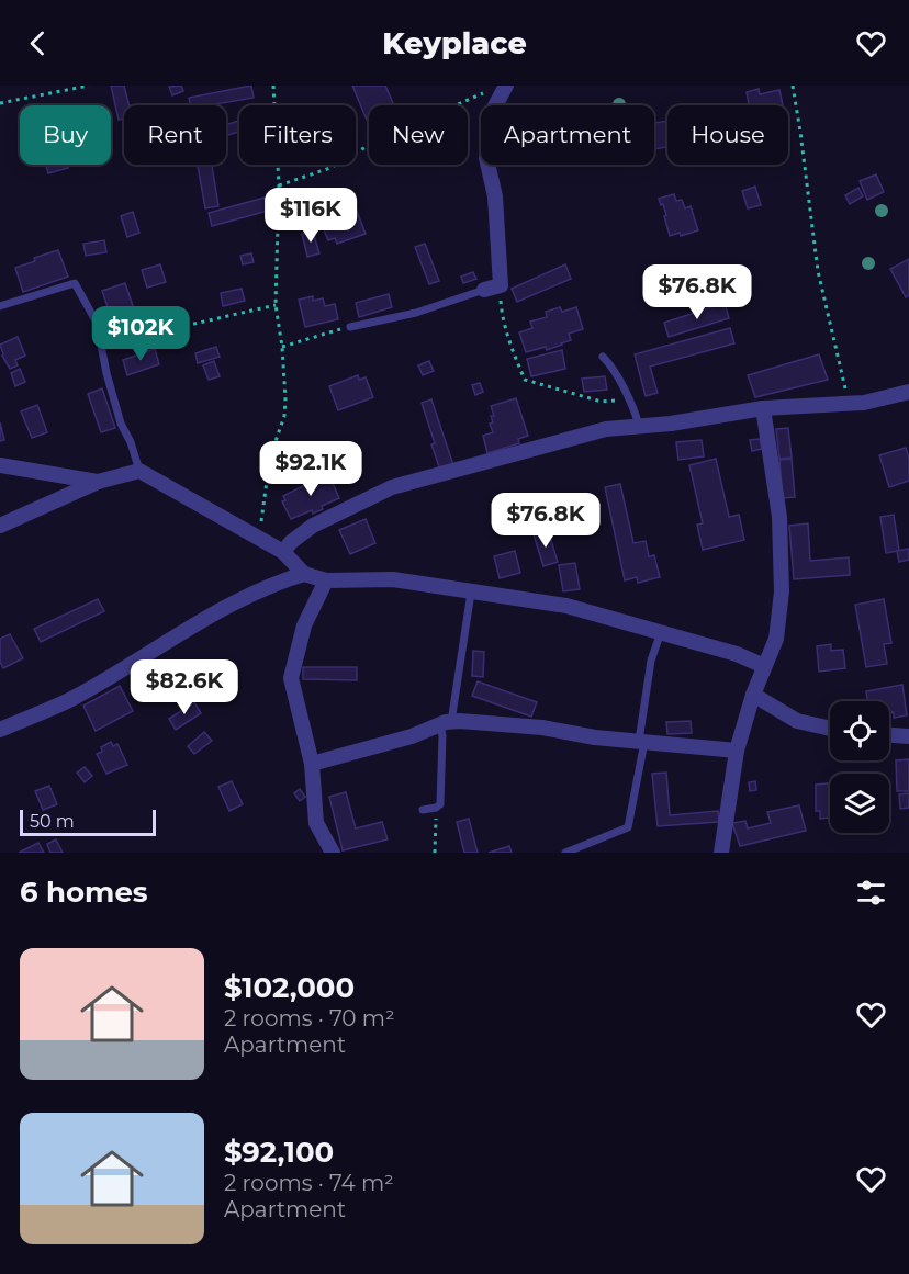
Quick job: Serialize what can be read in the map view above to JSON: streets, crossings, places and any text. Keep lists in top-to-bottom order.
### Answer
{
  "scale_bar": "50 m",
  "page": {
    "header": "Keyplace",
    "chip": [
      "Buy",
      "Rent",
      "Filters",
      "New",
      "Apartment",
      "House"
    ],
    "price": [
      "$116K",
      "$76.8K",
      "$102K",
      "$92.1K",
      "$76.8K",
      "$82.6K"
    ],
    "scale": "50 m",
    "heading": "6 homes",
    "list": [
      {
        "name": "$102,000",
        "note": "2 rooms · 70 m² · Apartment"
      },
      {
        "name": "$92,100",
        "note": "2 rooms · 74 m² · Apartment"
      }
    ]
  }
}
